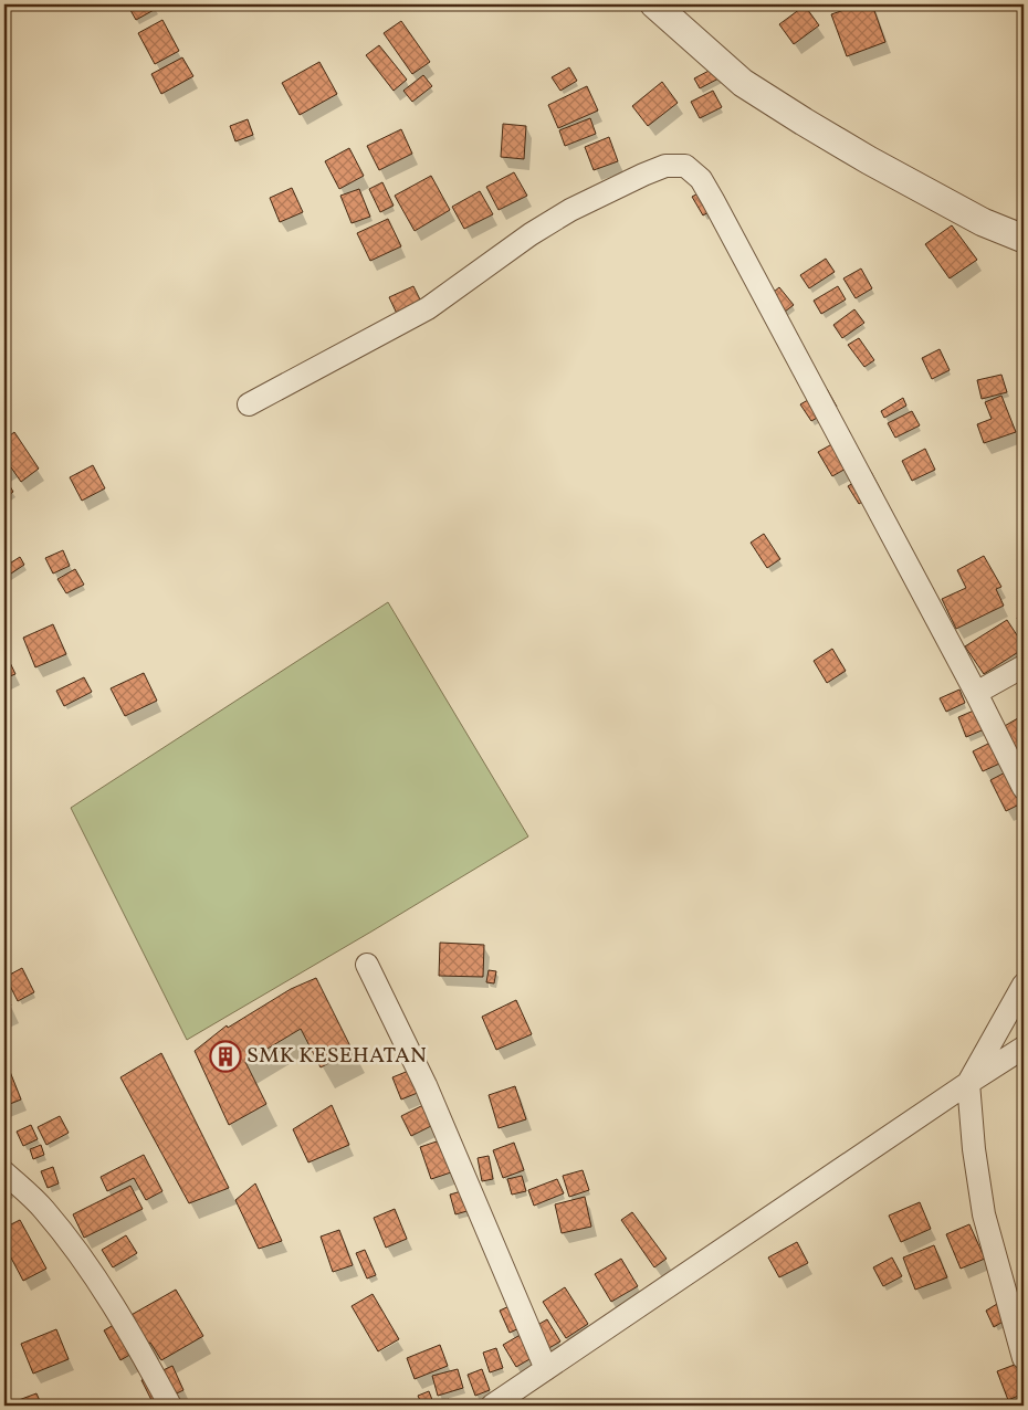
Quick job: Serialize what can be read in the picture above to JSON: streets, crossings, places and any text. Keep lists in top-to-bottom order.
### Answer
{
  "places": {
    "building": ["SMK KESEHATAN"]
  }
}
